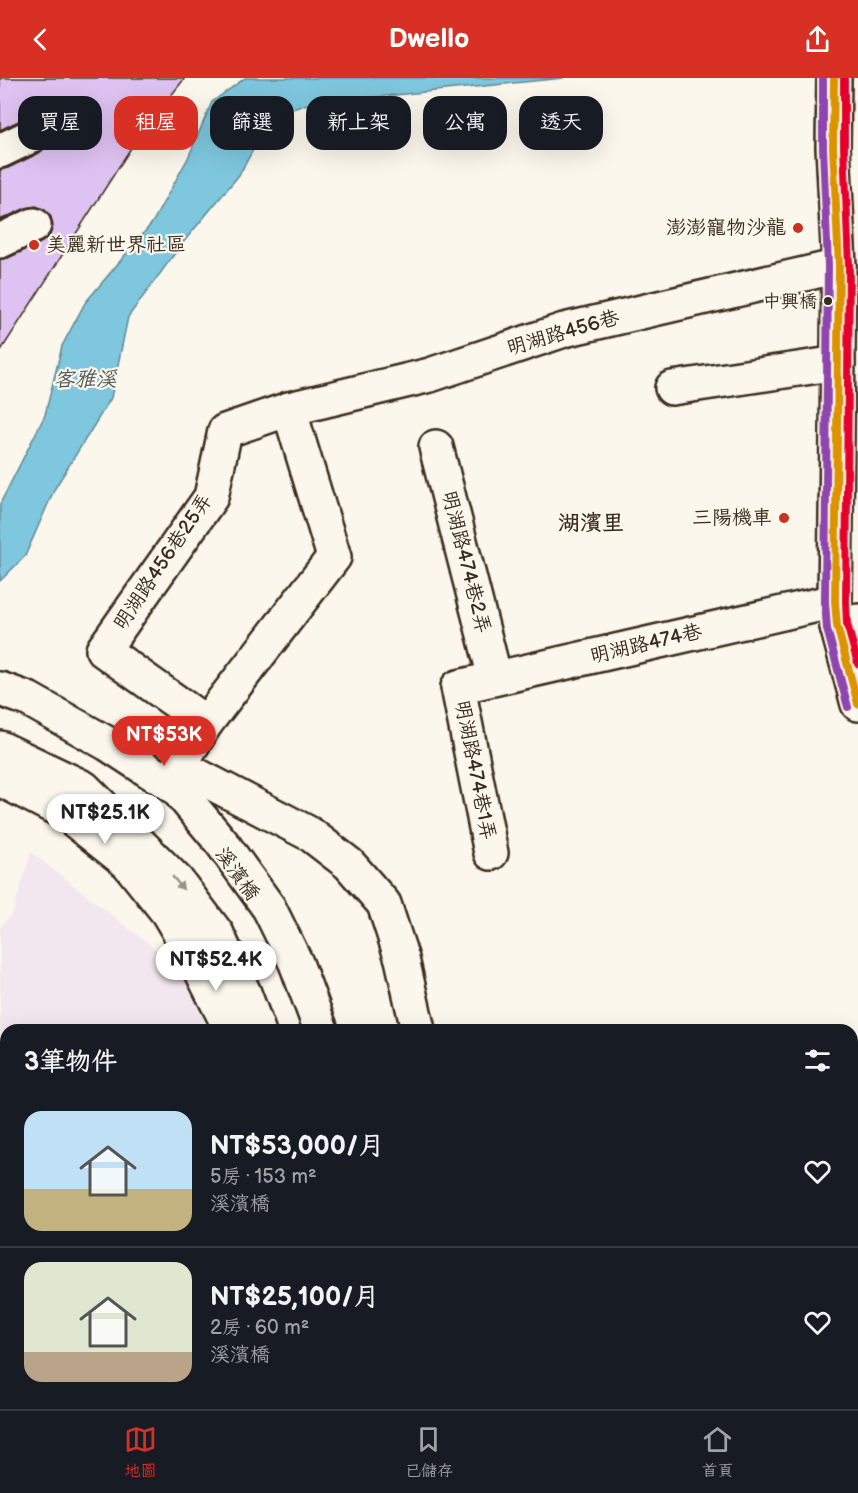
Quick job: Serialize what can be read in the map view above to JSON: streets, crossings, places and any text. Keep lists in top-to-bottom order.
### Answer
{
  "streets": {
    "street": [
      "明湖路456巷",
      "明湖路456巷25弄",
      "明湖路474巷2弄",
      "明湖路474巷",
      "明湖路474巷1弄",
      "溪濱橋"
    ]
  },
  "crossings": [
    ["明湖路456巷", "明湖路456巷25弄"],
    ["明湖路474巷2弄", "明湖路474巷"],
    ["明湖路474巷", "明湖路474巷1弄"]
  ],
  "districts": ["湖濱里"],
  "water": ["客雅溪"],
  "places": [
    "澎澎寵物沙龍",
    "美麗新世界社區",
    "中興橋",
    "三陽機車"
  ],
  "page": {
    "header": "Dwello",
    "chip": [
      "買屋",
      "租屋",
      "篩選",
      "新上架",
      "公寓",
      "透天"
    ],
    "price": ["NT$53K", "NT$25.1K", "NT$52.4K"],
    "heading": "3筆物件",
    "list": [
      {
        "name": "NT$53,000/月",
        "note": "5房 · 153 m² · 溪濱橋"
      },
      {
        "name": "NT$25,100/月",
        "note": "2房 · 60 m² · 溪濱橋"
      }
    ],
    "tabs": ["地圖", "已儲存", "首頁"]
  }
}
